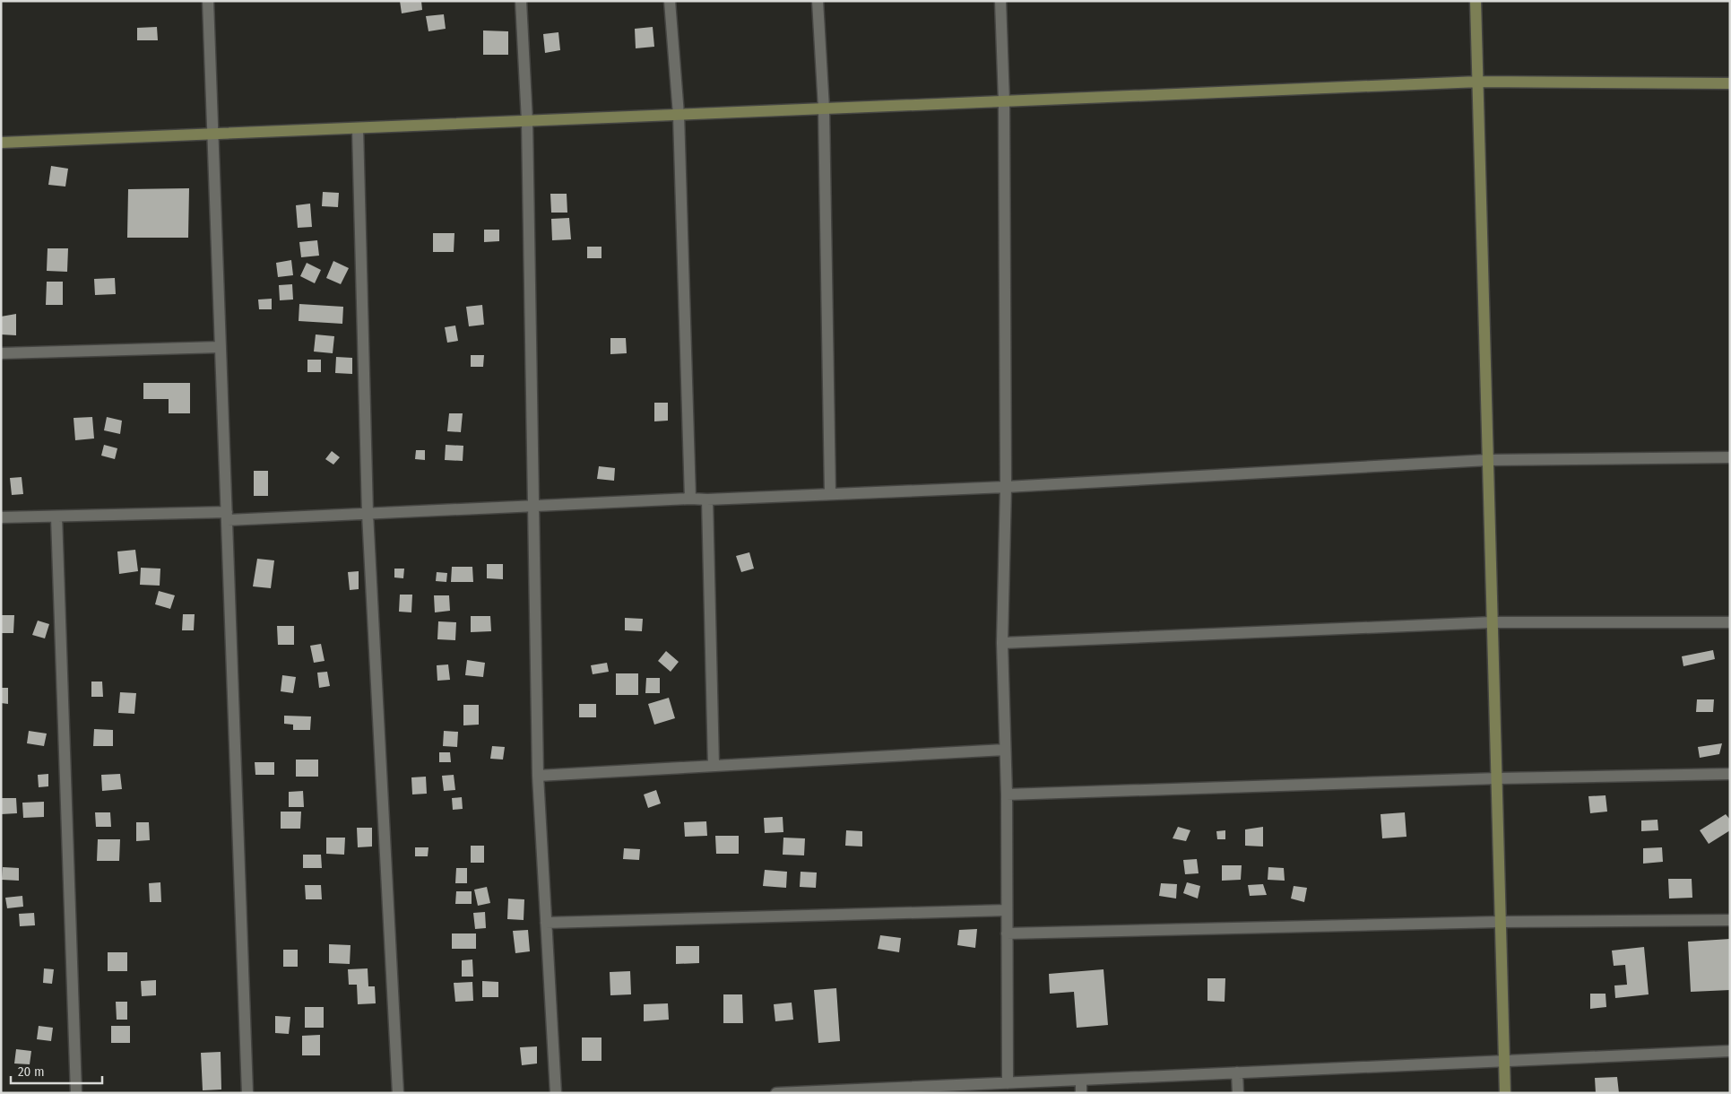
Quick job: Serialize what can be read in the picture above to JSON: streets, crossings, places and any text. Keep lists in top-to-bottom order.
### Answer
{
  "scale_bar": "20 m"
}
